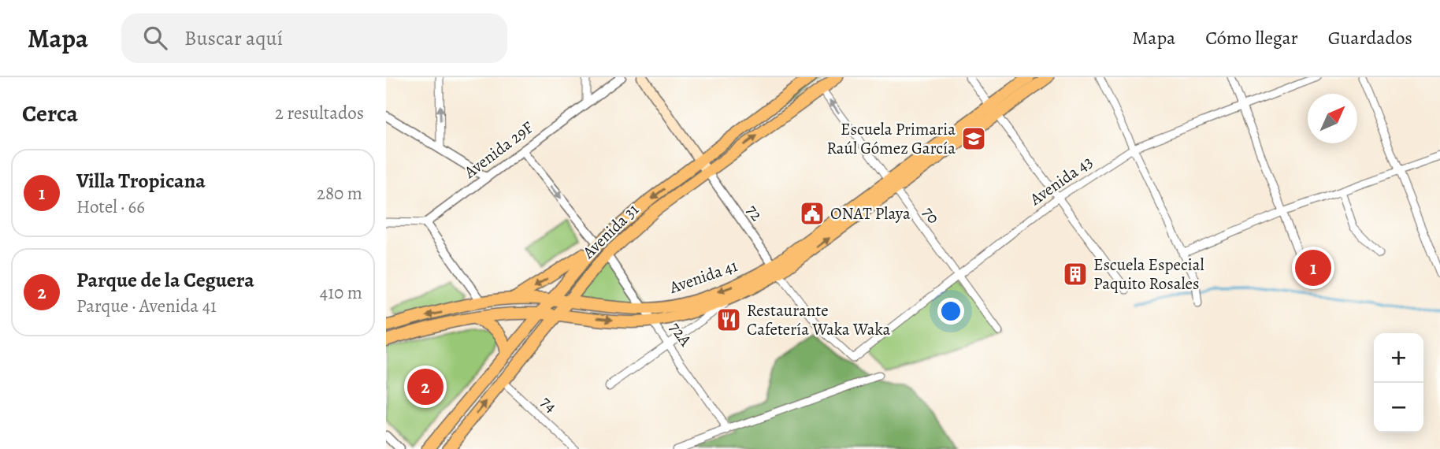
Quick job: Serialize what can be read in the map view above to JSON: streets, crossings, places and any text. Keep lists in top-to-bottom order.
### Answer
{
  "streets": {
    "main road": ["72", "Avenida 31", "Avenida 41"],
    "street": [
      "Avenida 29F",
      "Avenida 43",
      "70",
      "72A",
      "74"
    ]
  },
  "crossings": [
    ["Avenida 43", "72"],
    ["Avenida 43", "70"],
    ["72", "Avenida 31"],
    ["72", "Avenida 41"],
    ["70", "Avenida 31"],
    ["70", "Avenida 41"],
    ["Avenida 31", "Avenida 41"],
    ["Avenida 31", "72A"],
    ["Avenida 41", "72A"]
  ],
  "one_way": ["70"],
  "places": {
    "school or university": ["Escuela Primaria Raúl Gómez García"],
    "public building": ["ONAT Playa"],
    "building": ["Escuela Especial Paquito Rosales"],
    "restaurant": ["Restaurante Cafetería Waka Waka"]
  },
  "north": "top right",
  "page": {
    "header": "Mapa",
    "search": "Buscar aquí",
    "nav": ["Mapa", "Cómo llegar", "Guardados"],
    "heading": ["Cerca", "2 resultados"],
    "list": [
      {
        "mark": "1",
        "name": "Villa Tropicana",
        "note": "Hotel · 66",
        "value": "280 m"
      },
      {
        "mark": "2",
        "name": "Parque de la Ceguera",
        "note": "Parque · Avenida 41",
        "value": "410 m"
      }
    ],
    "pins": ["1", "2"],
    "map_buttons": ["+", "−"]
  }
}
